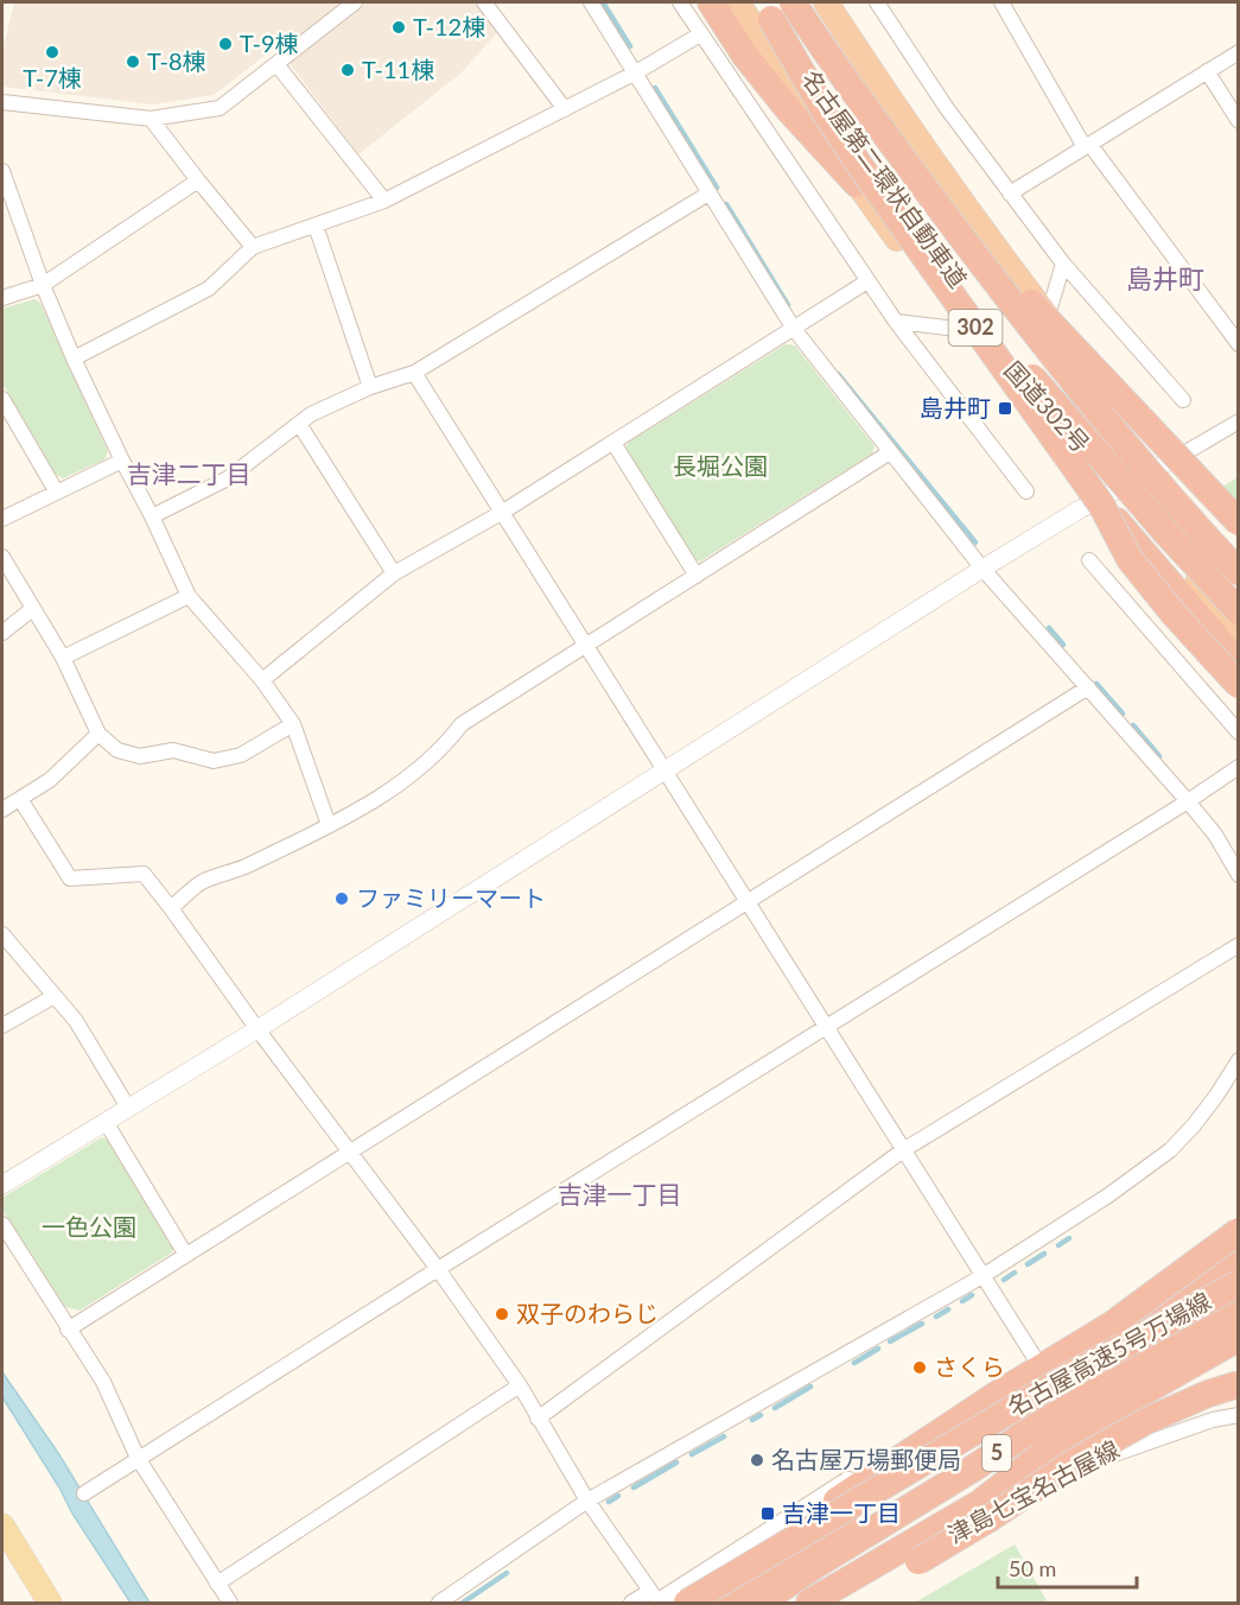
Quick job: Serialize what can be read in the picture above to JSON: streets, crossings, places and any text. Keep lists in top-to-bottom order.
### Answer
{
  "streets": {
    "highway": [
      "名古屋第二環状自動車道",
      "302",
      "国道302号",
      "名古屋高速5号万場線",
      "5"
    ],
    "main road": ["津島七宝名古屋線"]
  },
  "districts": ["島井町", "吉津二丁目", "吉津一丁目"],
  "parks": ["長堀公園", "一色公園"],
  "places": {
    "other": [
      "T-12棟",
      "T-9棟",
      "T-7棟",
      "T-8棟",
      "T-11棟",
      "ファミリーマート",
      "双子のわらじ",
      "さくら",
      "名古屋万場郵便局"
    ],
    "transit": ["島井町", "吉津一丁目"]
  },
  "scale_bar": "50 m"
}
